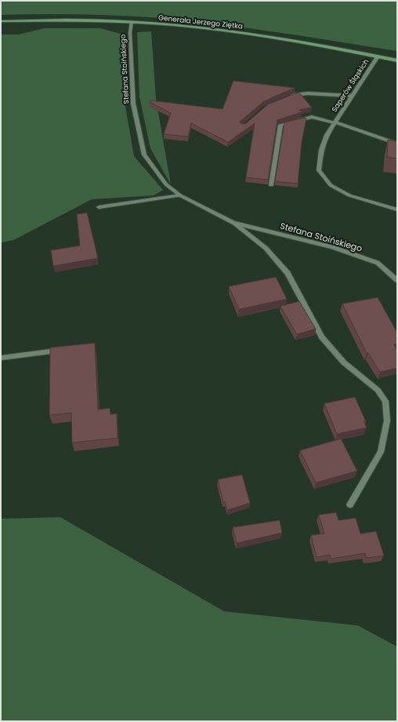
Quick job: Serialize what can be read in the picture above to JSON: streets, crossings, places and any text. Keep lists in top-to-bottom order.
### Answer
{
  "streets": {
    "main road": ["Generała Jerzego Ziętka"],
    "street": ["Stefana Stoińskiego", "Saperów Śląskich"]
  },
  "crossings": [
    ["Generała Jerzego Ziętka", "Stefana Stoińskiego"],
    ["Generała Jerzego Ziętka", "Saperów Śląskich"]
  ]
}
